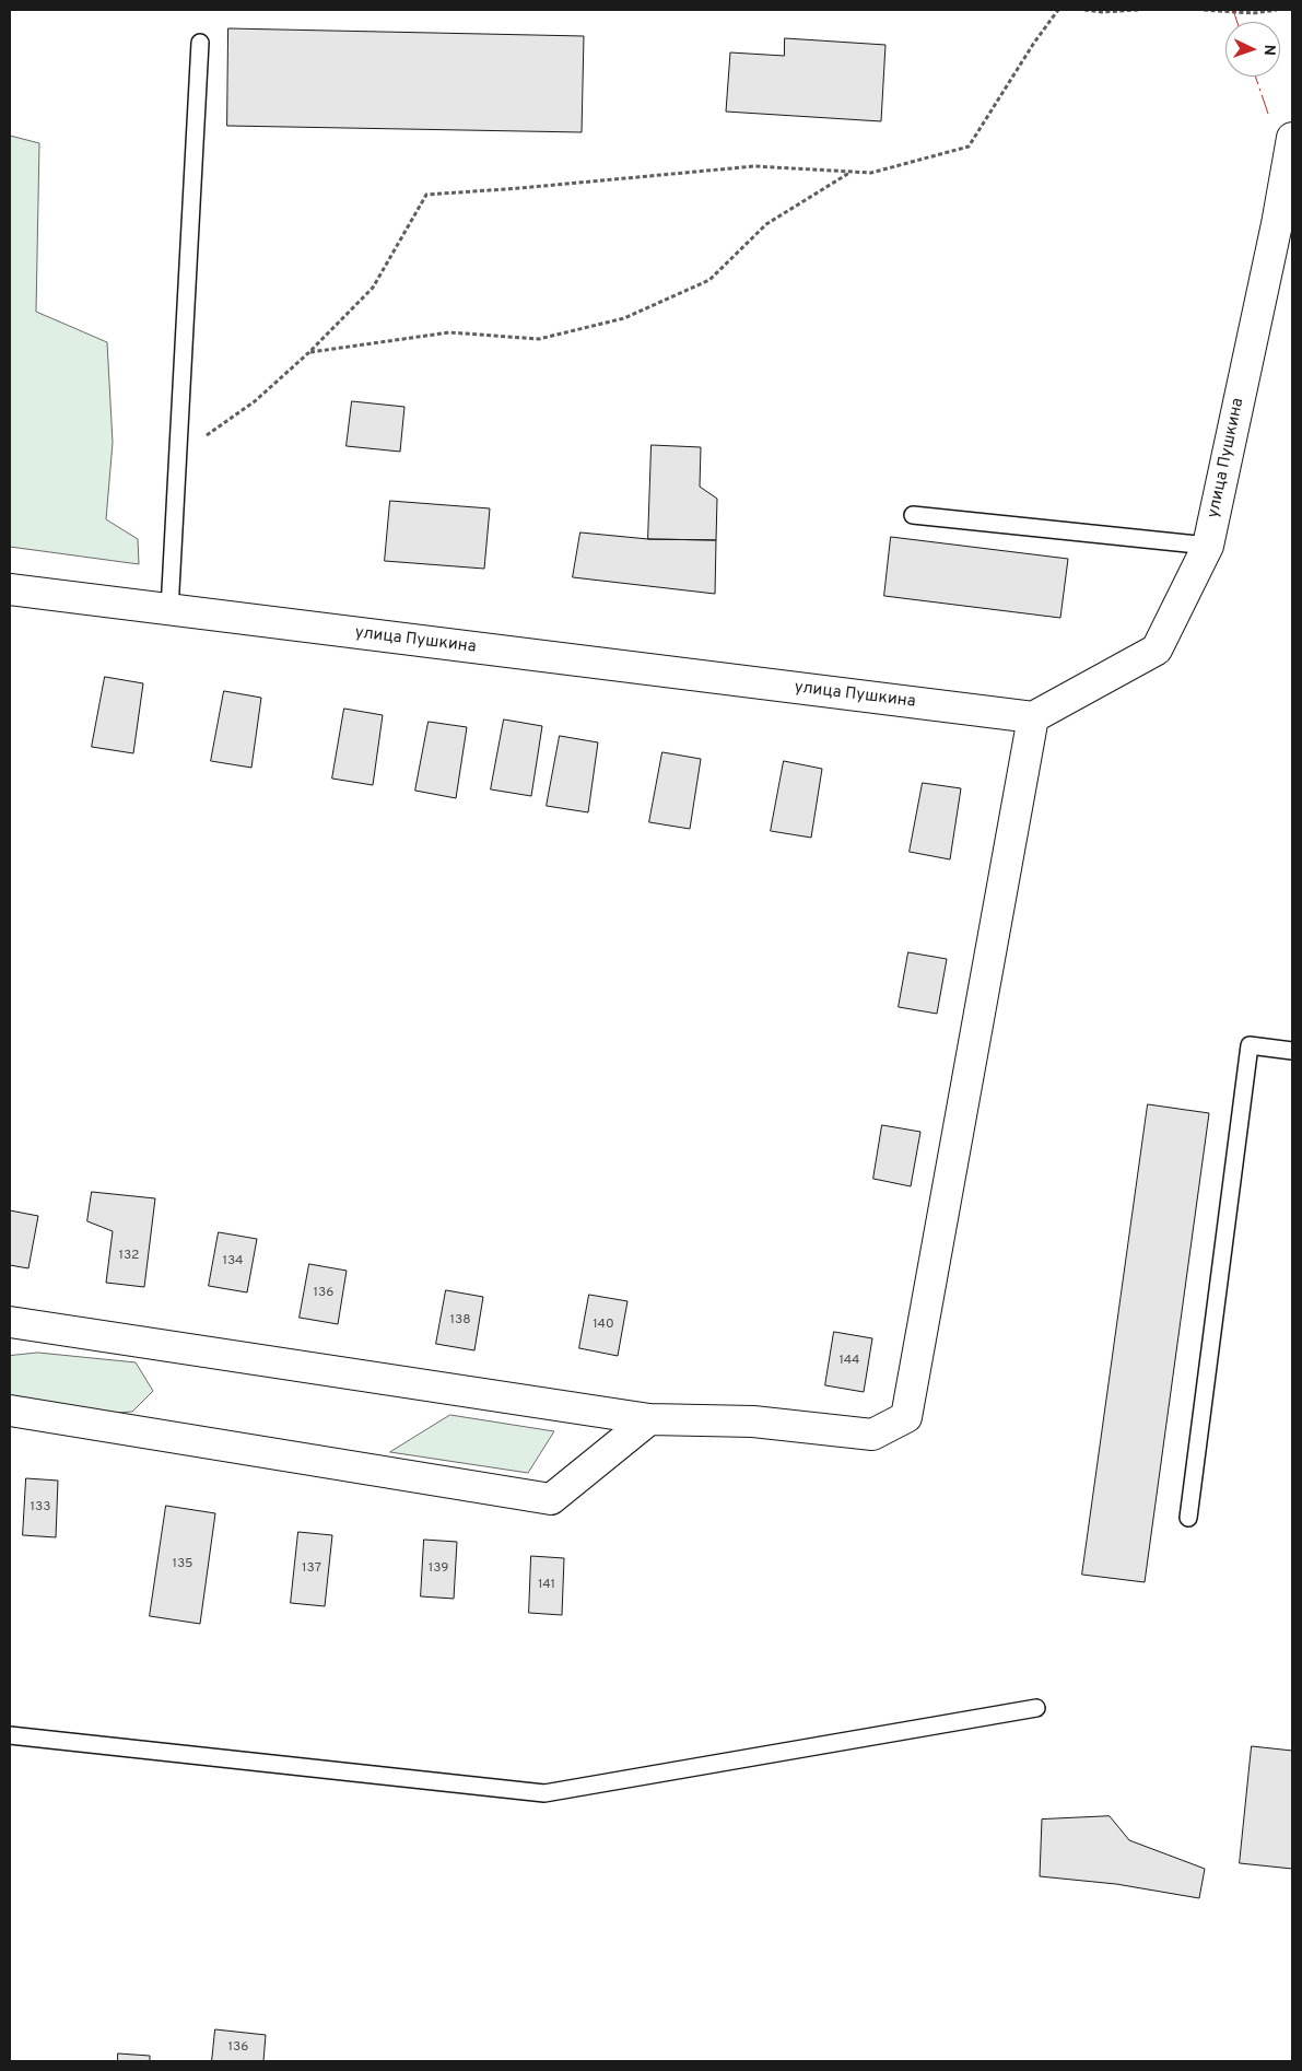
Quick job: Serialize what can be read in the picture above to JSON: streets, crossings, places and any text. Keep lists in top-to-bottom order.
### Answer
{
  "streets": {
    "street": ["улица Пушкина"]
  },
  "house_numbers": [
    "132",
    "134",
    "136",
    "138",
    "140",
    "144",
    "133",
    "135",
    "137",
    "139",
    "141",
    "136"
  ],
  "north": "right"
}
